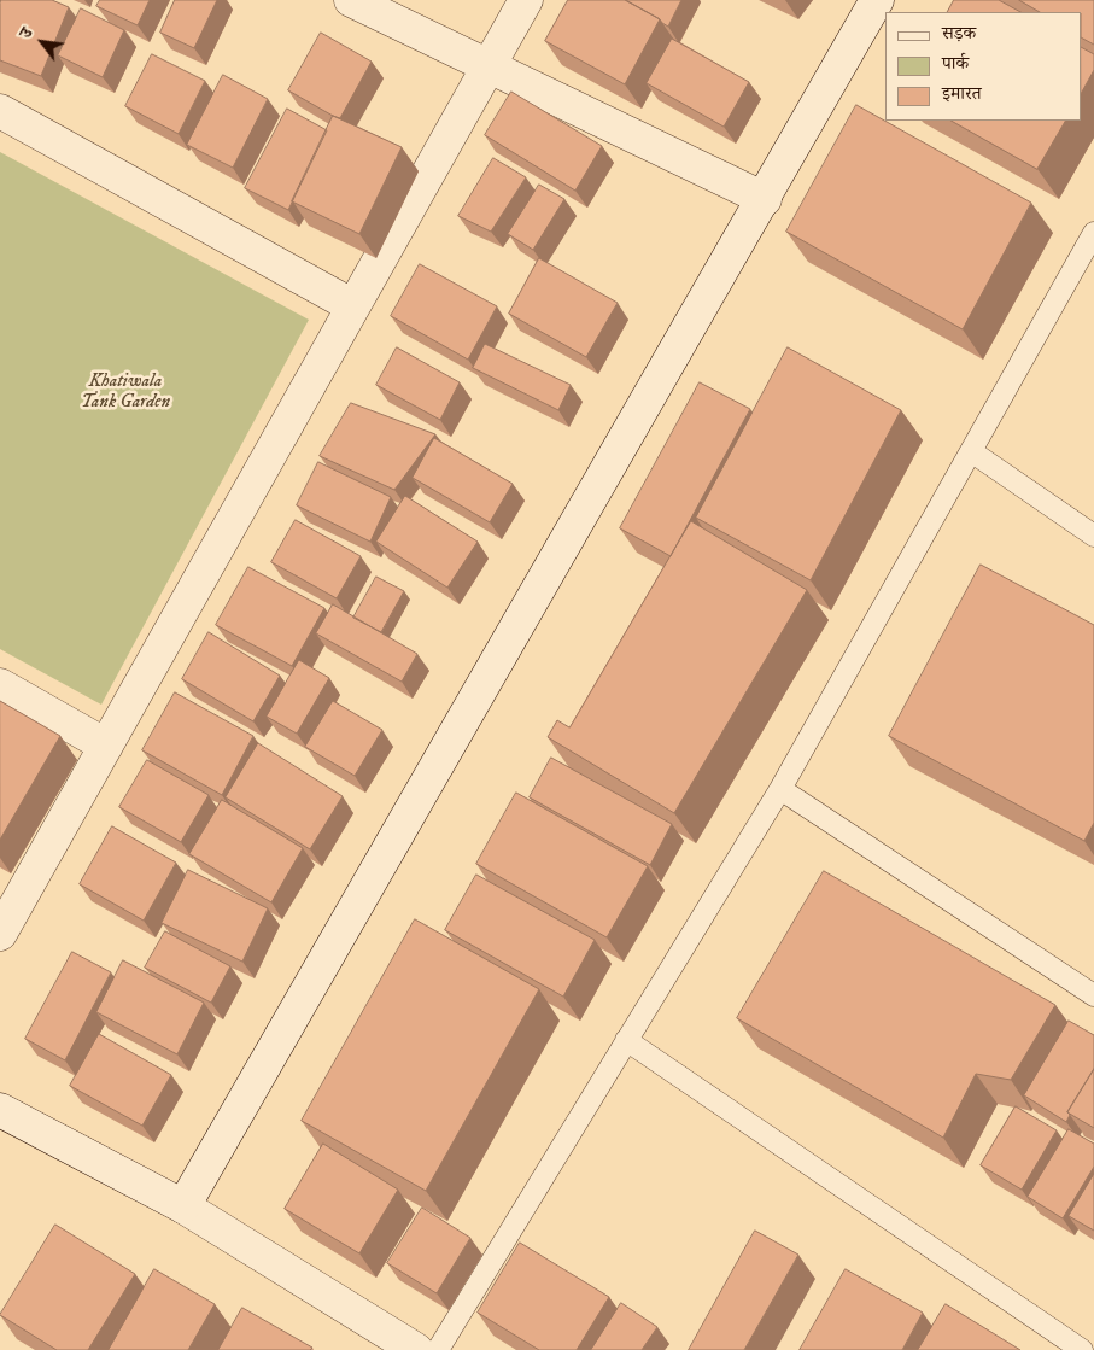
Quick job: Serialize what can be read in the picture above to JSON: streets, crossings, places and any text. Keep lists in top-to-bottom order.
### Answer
{
  "parks": ["Khatiwala Tank Garden"],
  "legend": ["सड़क", "पार्क", "इमारत"],
  "north": "top left"
}
